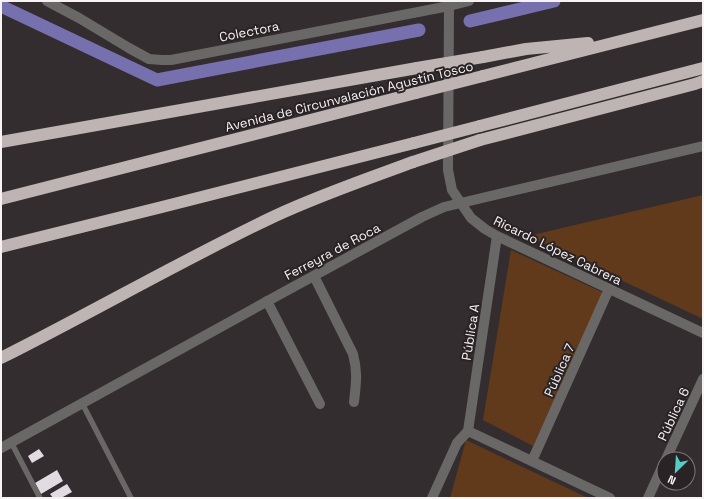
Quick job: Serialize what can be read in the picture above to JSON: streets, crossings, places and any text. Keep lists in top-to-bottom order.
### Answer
{
  "streets": {
    "highway": ["Avenida de Circunvalación Agustín Tosco"],
    "street": [
      "Colectora",
      "Ricardo López Cabrera",
      "Ferreyra de Roca",
      "Pública A",
      "Pública 7",
      "Pública 6"
    ]
  },
  "crossings": [
    ["Colectora", "Ricardo López Cabrera"],
    ["Ricardo López Cabrera", "Ferreyra de Roca"],
    ["Ricardo López Cabrera", "Pública A"],
    ["Ricardo López Cabrera", "Pública 7"]
  ],
  "north": "bottom left"
}
